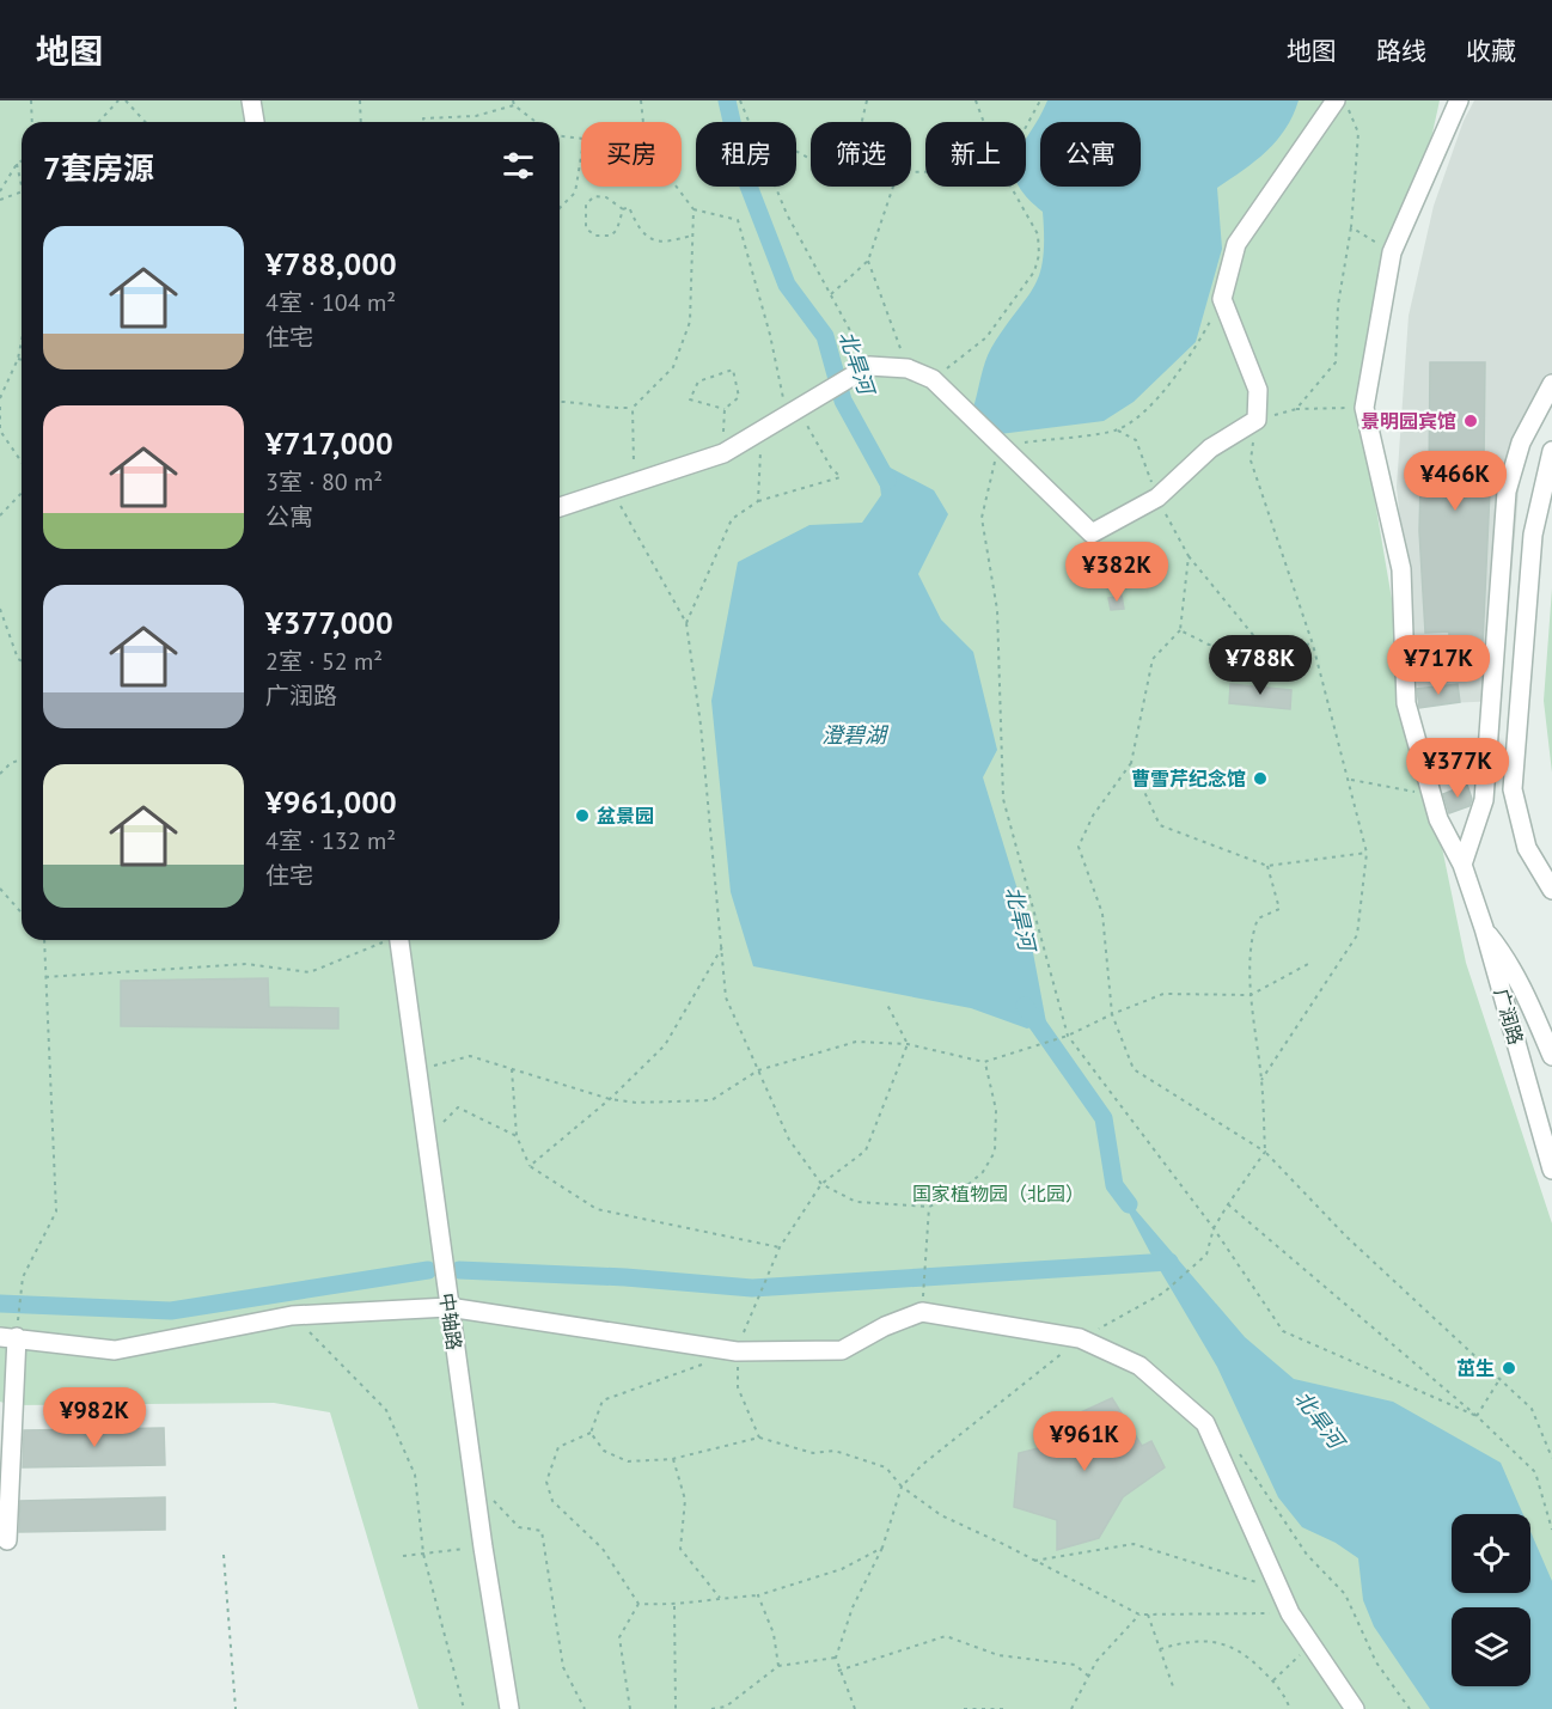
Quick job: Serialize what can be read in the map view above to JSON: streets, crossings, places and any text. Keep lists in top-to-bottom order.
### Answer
{
  "streets": {
    "street": ["广润路", "中轴路"]
  },
  "water": ["北旱河", "澄碧湖"],
  "parks": ["国家植物园（北园）"],
  "places": [
    "景明园宾馆",
    "曹雪芹纪念馆",
    "盆景园",
    "茁生"
  ],
  "page": {
    "header": "地图",
    "nav": ["地图", "路线", "收藏"],
    "chip": [
      "买房",
      "租房",
      "筛选",
      "新上",
      "公寓"
    ],
    "heading": "7套房源",
    "list": [
      {
        "name": "¥788,000",
        "note": "4室 · 104 m² · 住宅"
      },
      {
        "name": "¥717,000",
        "note": "3室 · 80 m² · 公寓"
      },
      {
        "name": "¥377,000",
        "note": "2室 · 52 m² · 广润路"
      },
      {
        "name": "¥961,000",
        "note": "4室 · 132 m² · 住宅"
      }
    ],
    "price": [
      "¥466K",
      "¥382K",
      "¥788K",
      "¥717K",
      "¥377K",
      "¥982K",
      "¥961K"
    ]
  }
}
